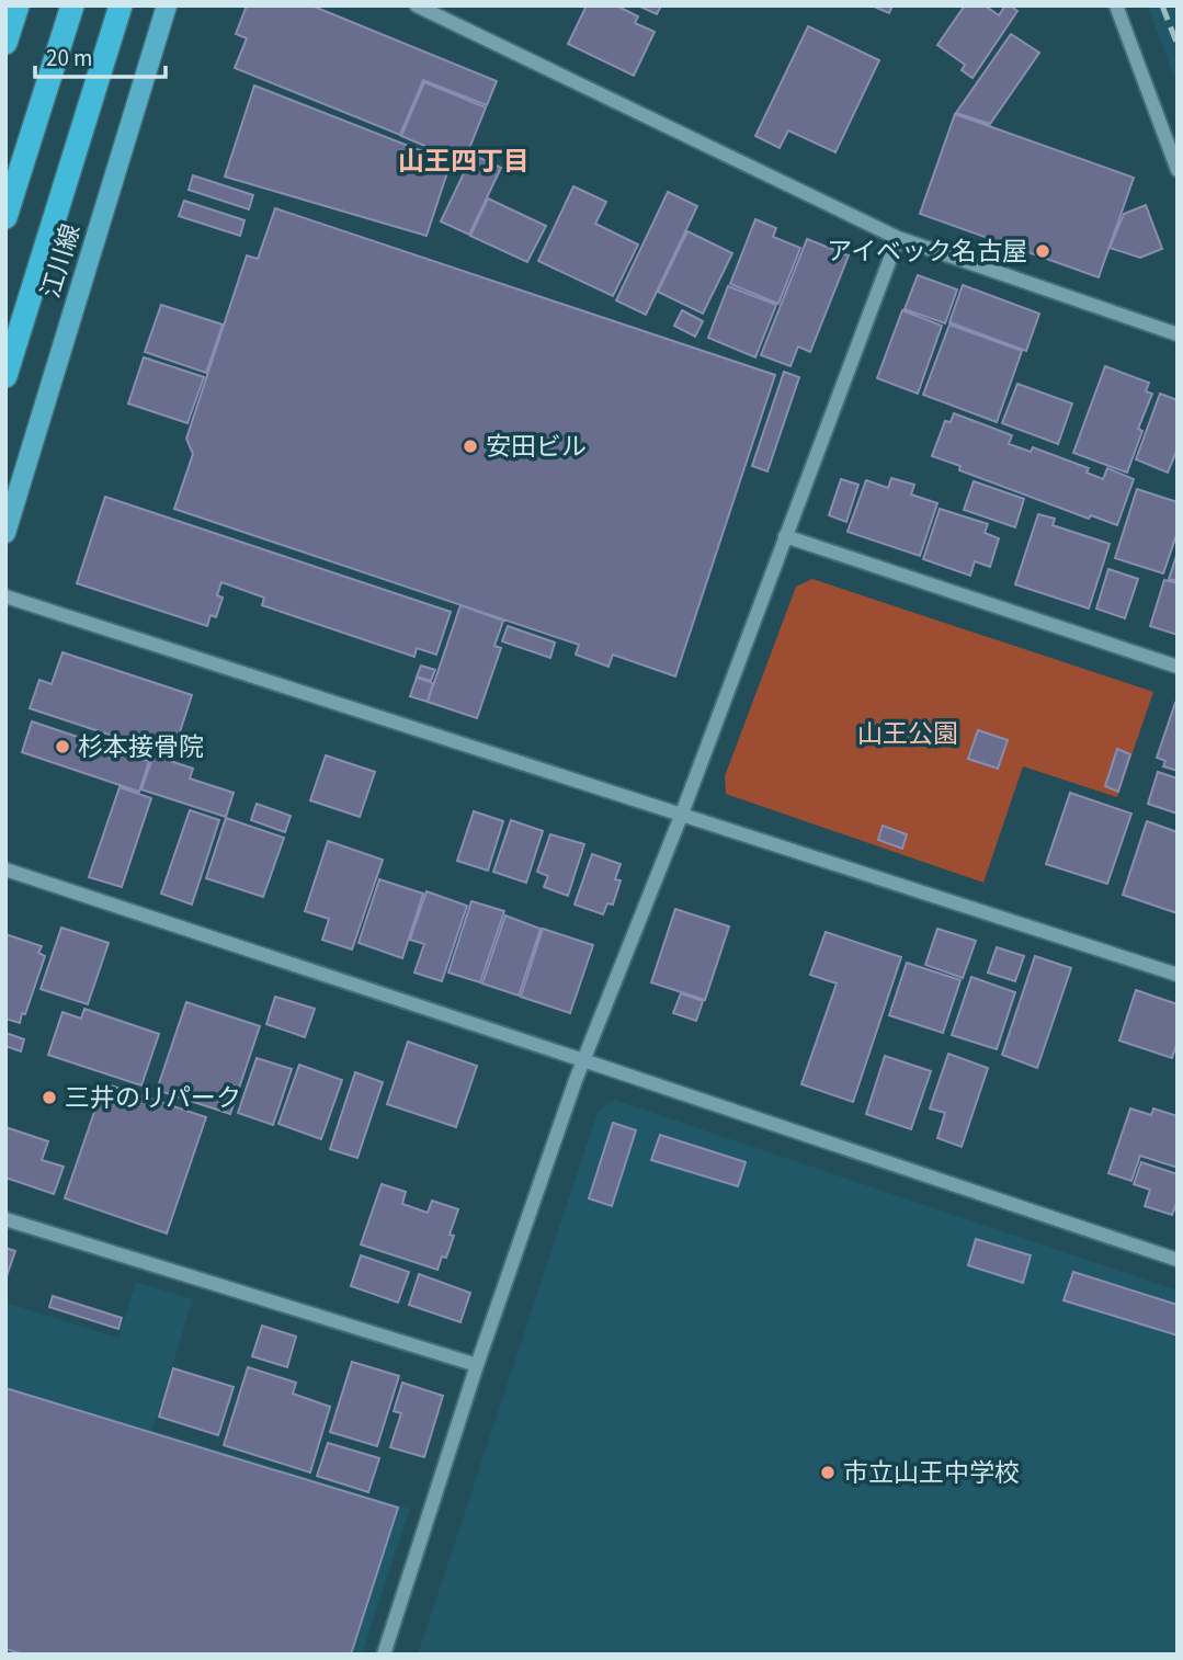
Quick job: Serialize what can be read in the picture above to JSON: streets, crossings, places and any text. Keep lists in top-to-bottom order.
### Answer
{
  "streets": {
    "main road": ["江川線"]
  },
  "districts": ["山王四丁目"],
  "parks": ["山王公園"],
  "places": [
    "アイベック名古屋",
    "安田ビル",
    "杉本接骨院",
    "三井のリパーク",
    "市立山王中学校"
  ],
  "scale_bar": "20 m"
}
